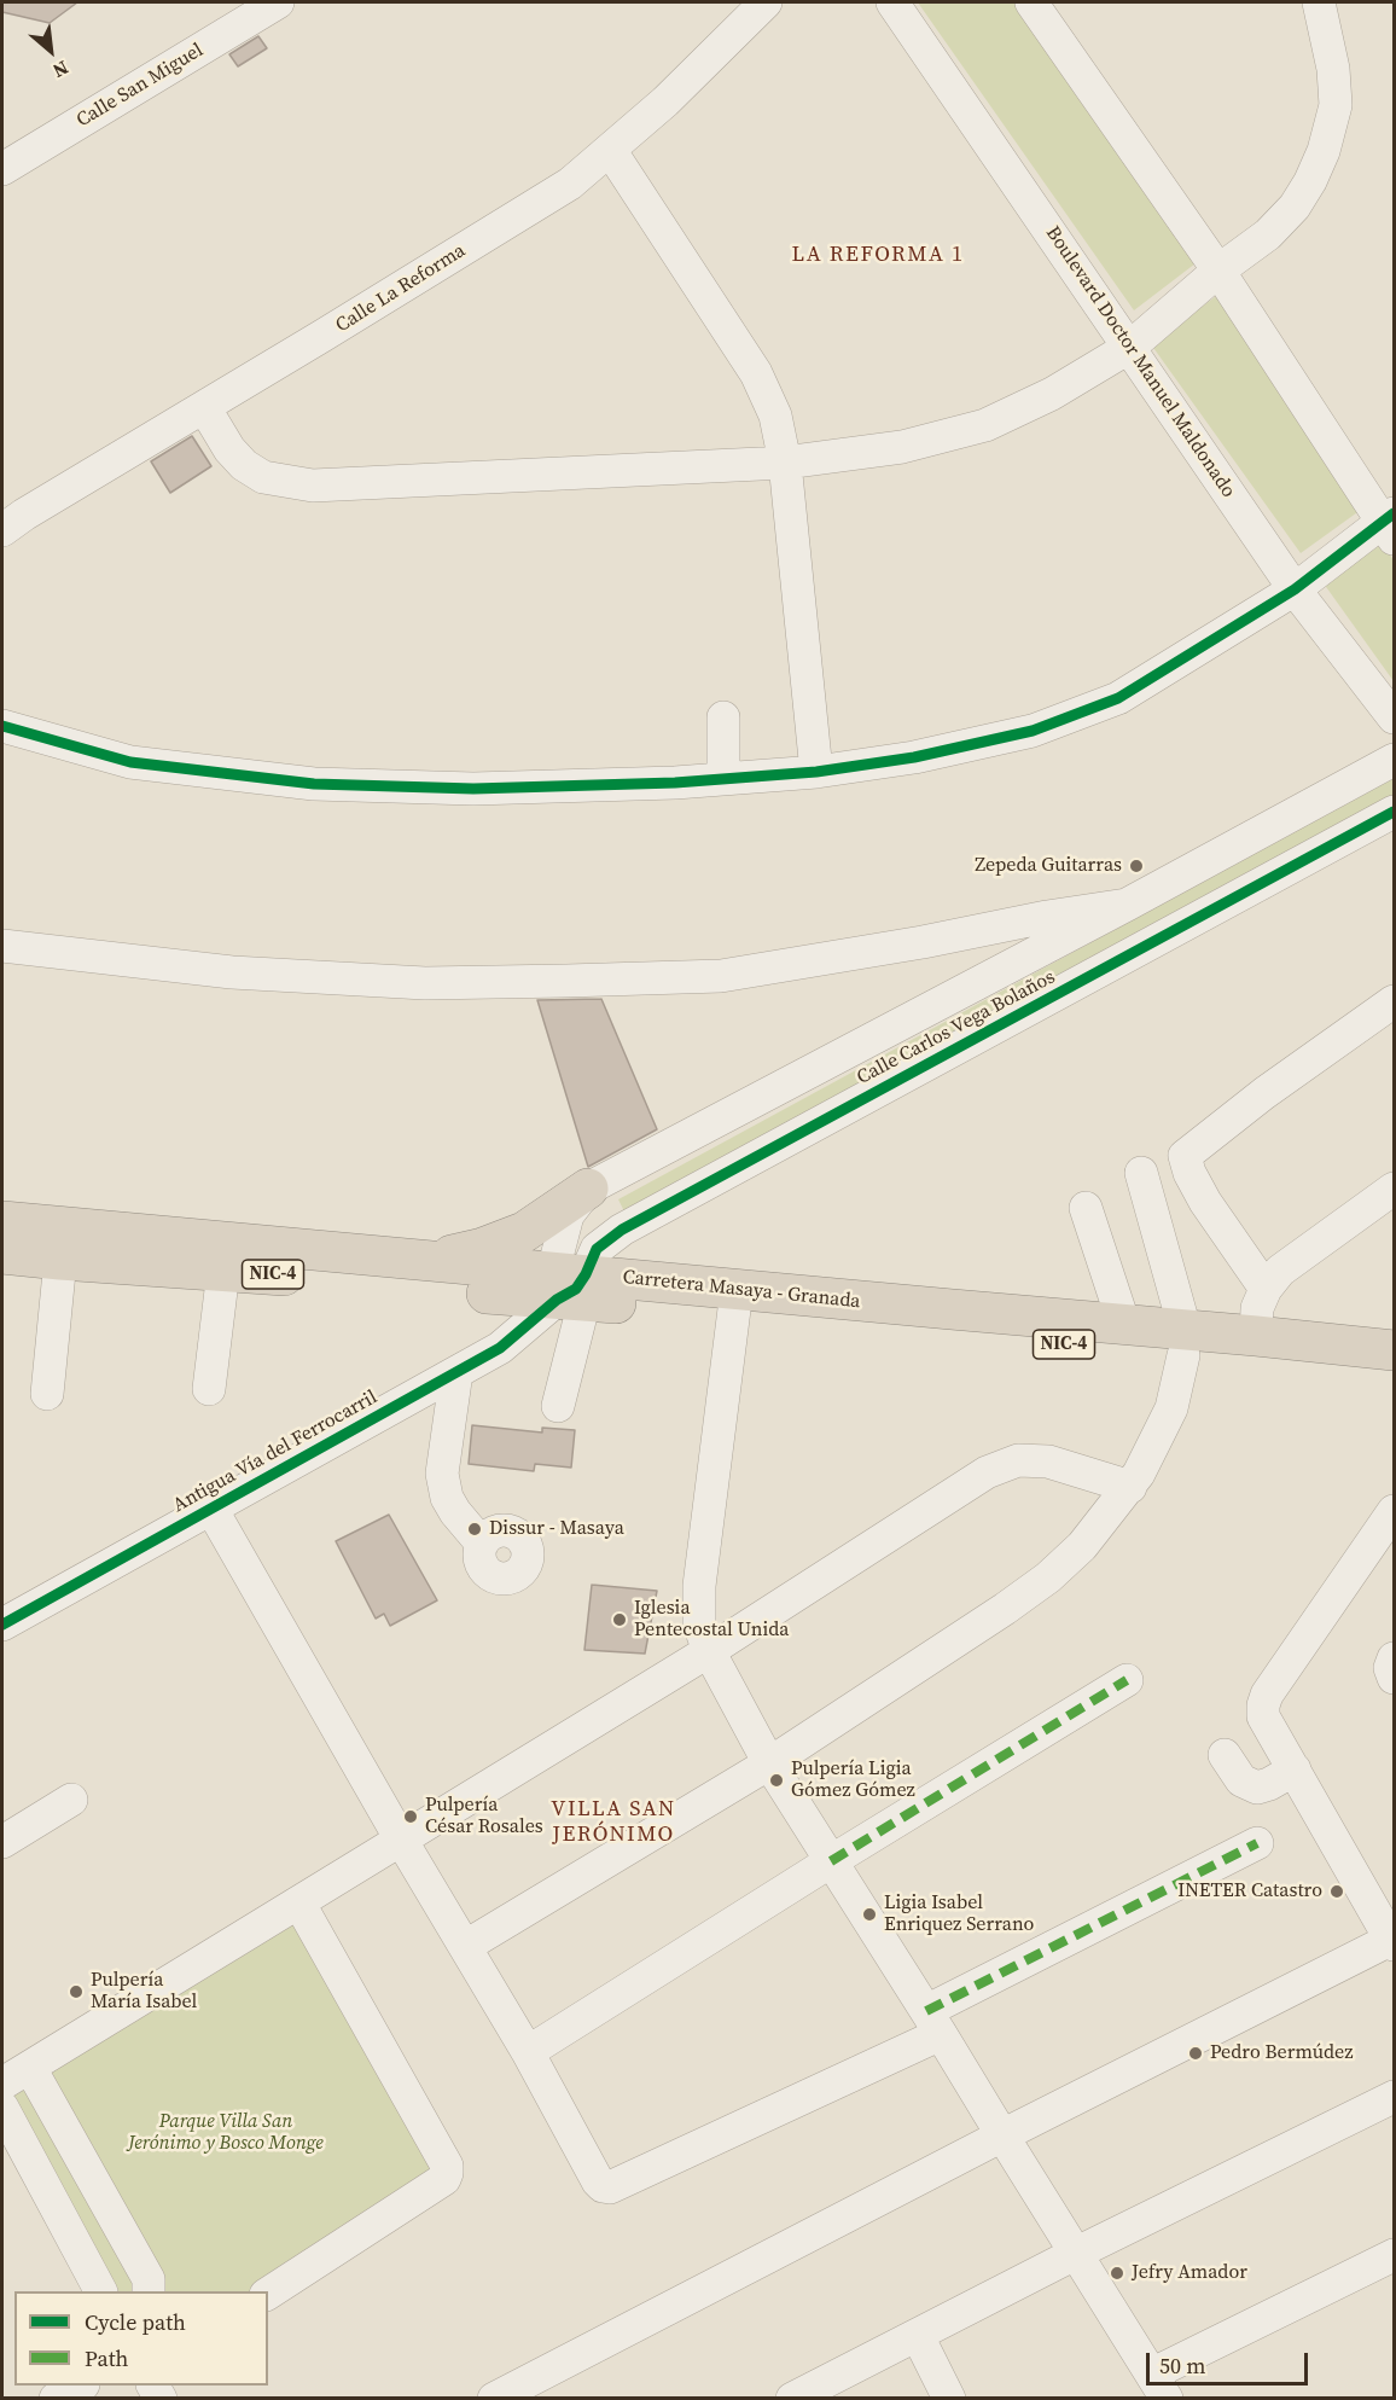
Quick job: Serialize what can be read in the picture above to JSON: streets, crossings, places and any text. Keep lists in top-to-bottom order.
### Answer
{
  "streets": {
    "highway": ["NIC-4", "Carretera Masaya - Granada"],
    "street": [
      "Calle San Miguel",
      "Calle La Reforma",
      "Boulevard Doctor Manuel Maldonado",
      "Calle Carlos Vega Bolaños",
      "Antigua Vía del Ferrocarril"
    ]
  },
  "crossings": [
    ["Calle Carlos Vega Bolaños", "Carretera Masaya - Granada"],
    ["Calle Carlos Vega Bolaños", "Antigua Vía del Ferrocarril"],
    ["Carretera Masaya - Granada", "Antigua Vía del Ferrocarril"]
  ],
  "districts": ["LA REFORMA 1", "VILLA SAN JERÓNIMO"],
  "parks": ["Parque Villa San Jerónimo y Bosco Monge"],
  "places": [
    "Zepeda Guitarras",
    "Dissur - Masaya",
    "Iglesia Pentecostal Unida",
    "Pulpería Ligia Gómez Gómez",
    "Pulpería César Rosales",
    "INETER Catastro",
    "Ligia Isabel Enriquez Serrano",
    "Pulpería María Isabel",
    "Pedro Bermúdez",
    "Jefry Amador"
  ],
  "legend": ["Cycle path", "Path"],
  "scale_bar": "50 m",
  "north": "bottom right"
}
